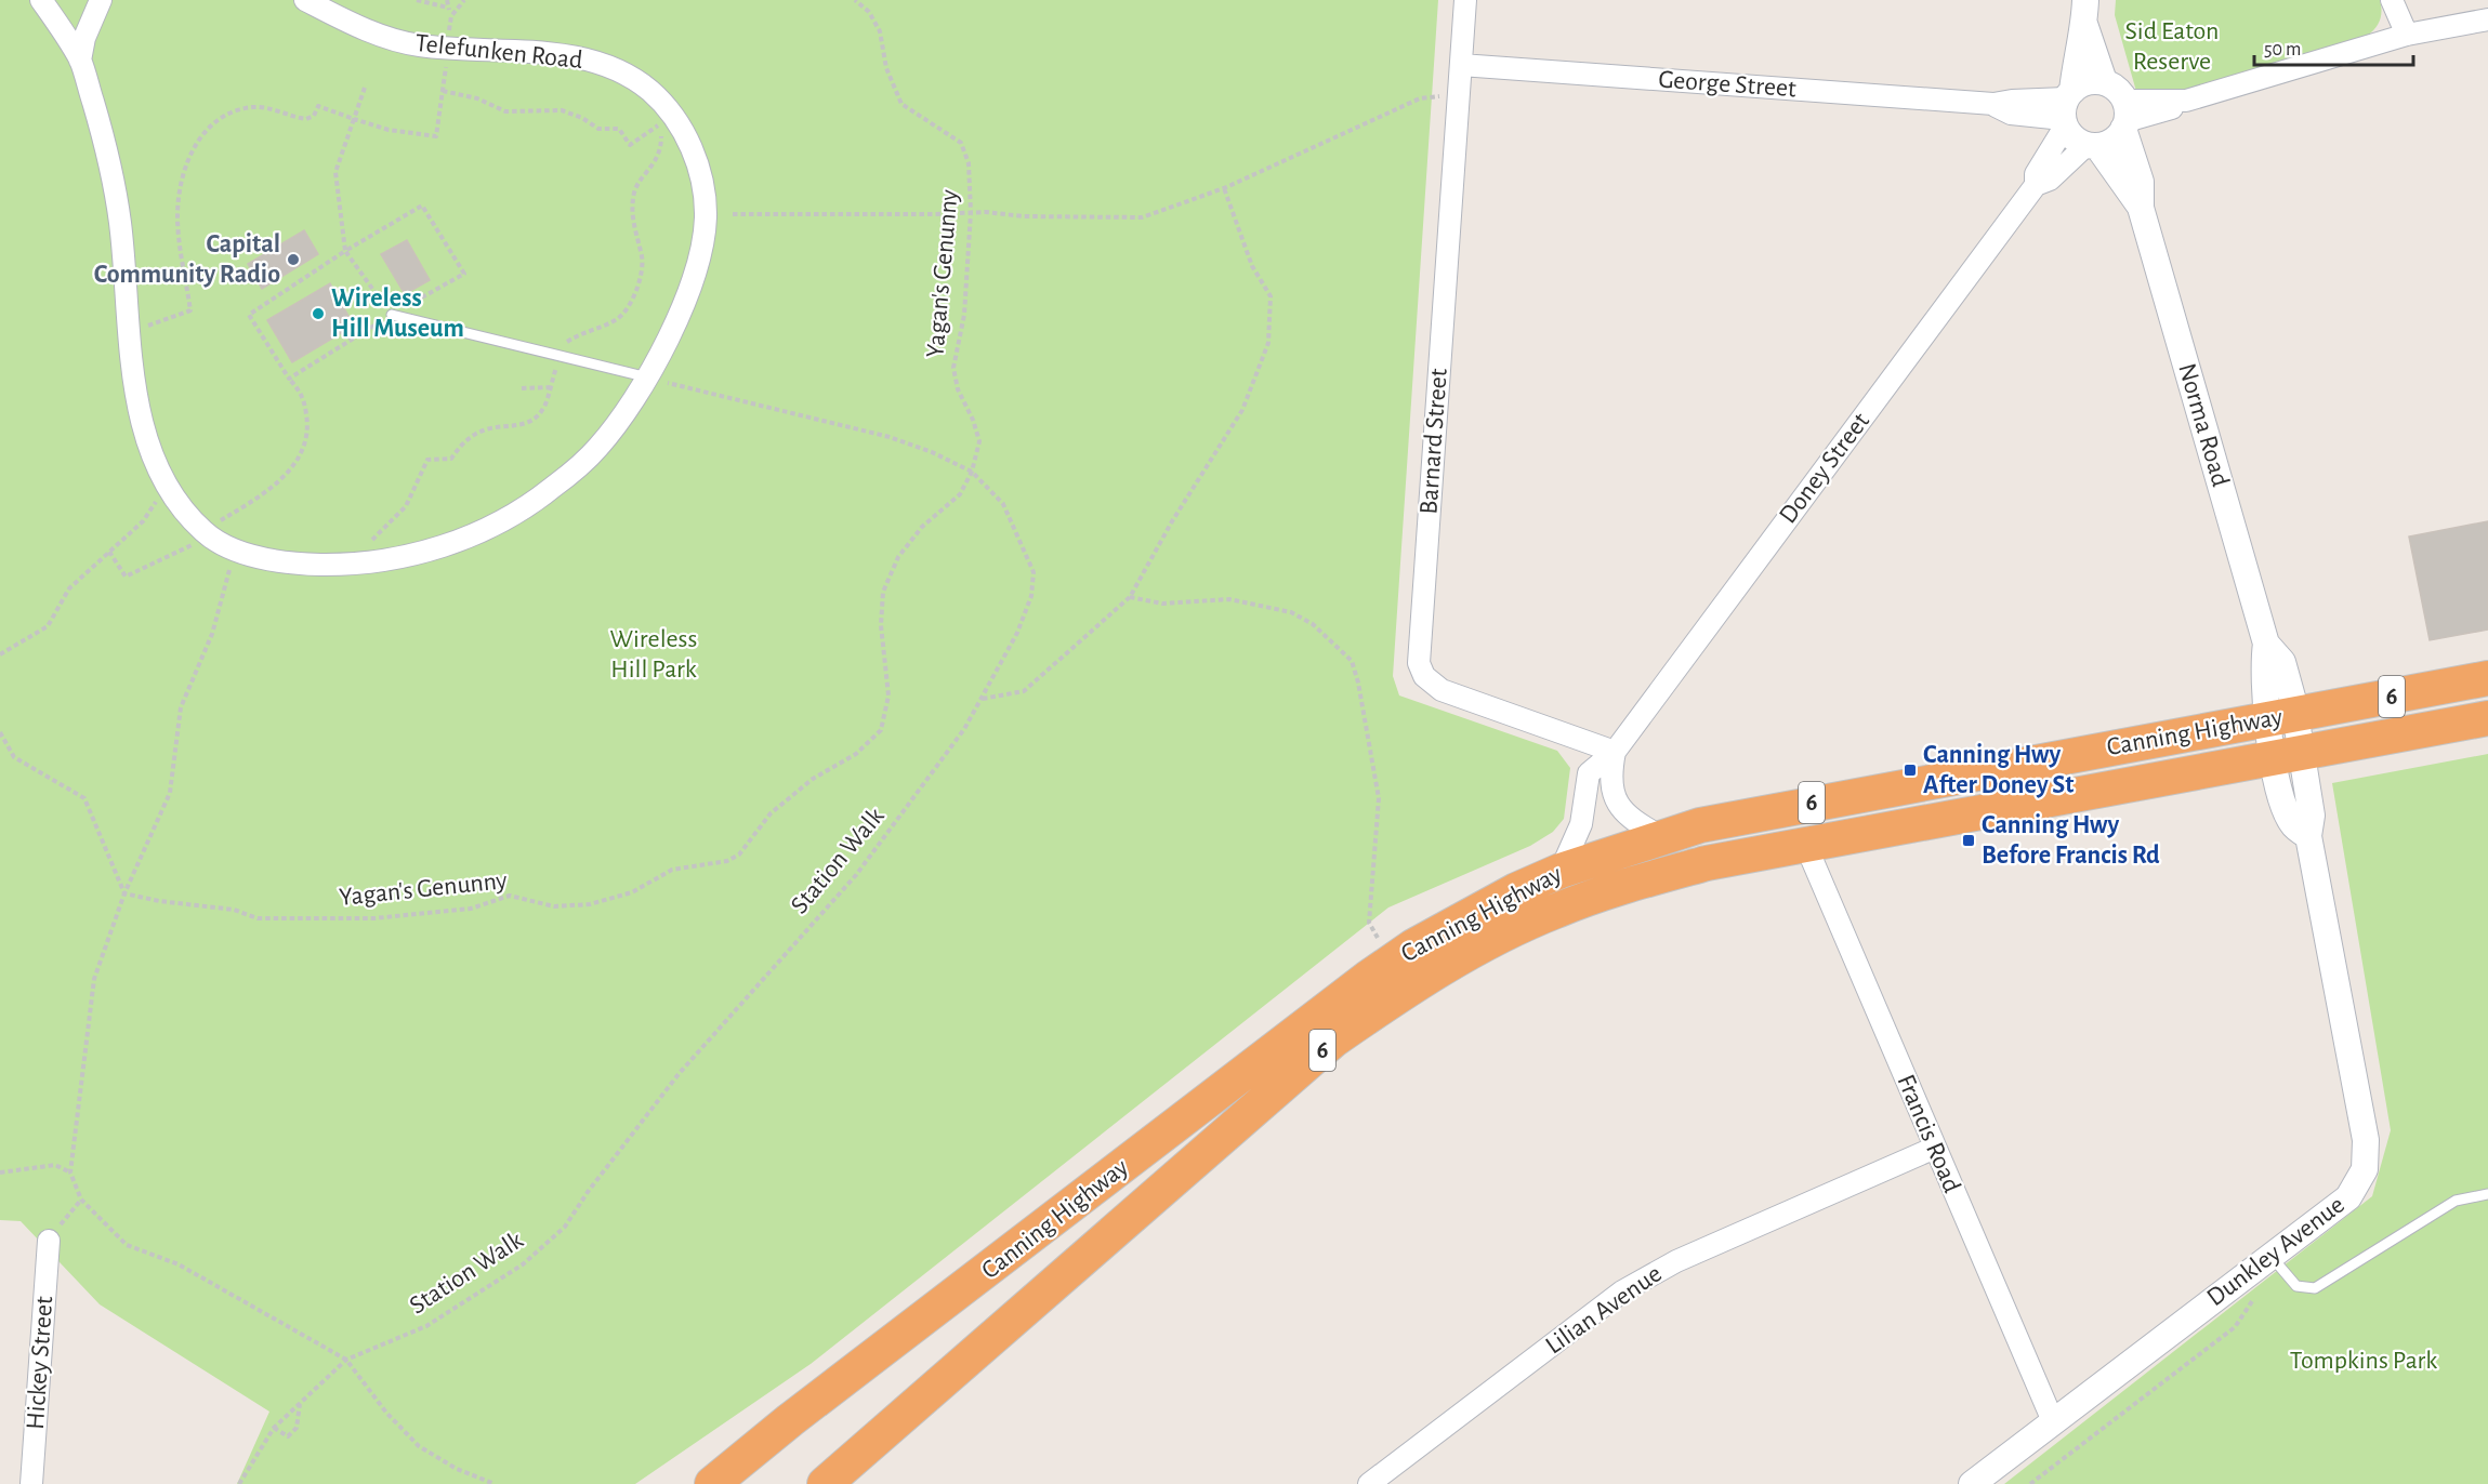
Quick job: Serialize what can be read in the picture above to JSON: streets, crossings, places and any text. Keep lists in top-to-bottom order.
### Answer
{
  "streets": {
    "highway": ["6", "Canning Highway"],
    "street": [
      "Telefunken Road",
      "George Street",
      "Norma Road",
      "Barnard Street",
      "Doney Street",
      "Francis Road",
      "Dunkley Avenue",
      "Lilian Avenue",
      "Hickey Street"
    ],
    "path": ["Yagan's Genunny", "Station Walk"]
  },
  "crossings": [
    ["Telefunken Road", "Station Walk"],
    ["George Street", "Norma Road"],
    ["George Street", "Barnard Street"],
    ["George Street", "Doney Street"],
    ["Yagan's Genunny", "Station Walk"],
    ["Norma Road", "Doney Street"],
    ["Norma Road", "Canning Highway"],
    ["Norma Road", "Dunkley Avenue"],
    ["Barnard Street", "Doney Street"],
    ["Doney Street", "Canning Highway"],
    ["Canning Highway", "Francis Road"],
    ["Canning Highway", "Dunkley Avenue"],
    ["Francis Road", "Dunkley Avenue"],
    ["Francis Road", "Lilian Avenue"]
  ],
  "parks": ["Sid Eaton Reserve", "Wireless Hill Park", "Tompkins Park"],
  "places": {
    "other": ["Capital Community Radio", "Wireless Hill Museum"],
    "transit": ["Canning Hwy After Doney St", "Canning Hwy Before Francis Rd"]
  },
  "scale_bar": "50 m"
}
